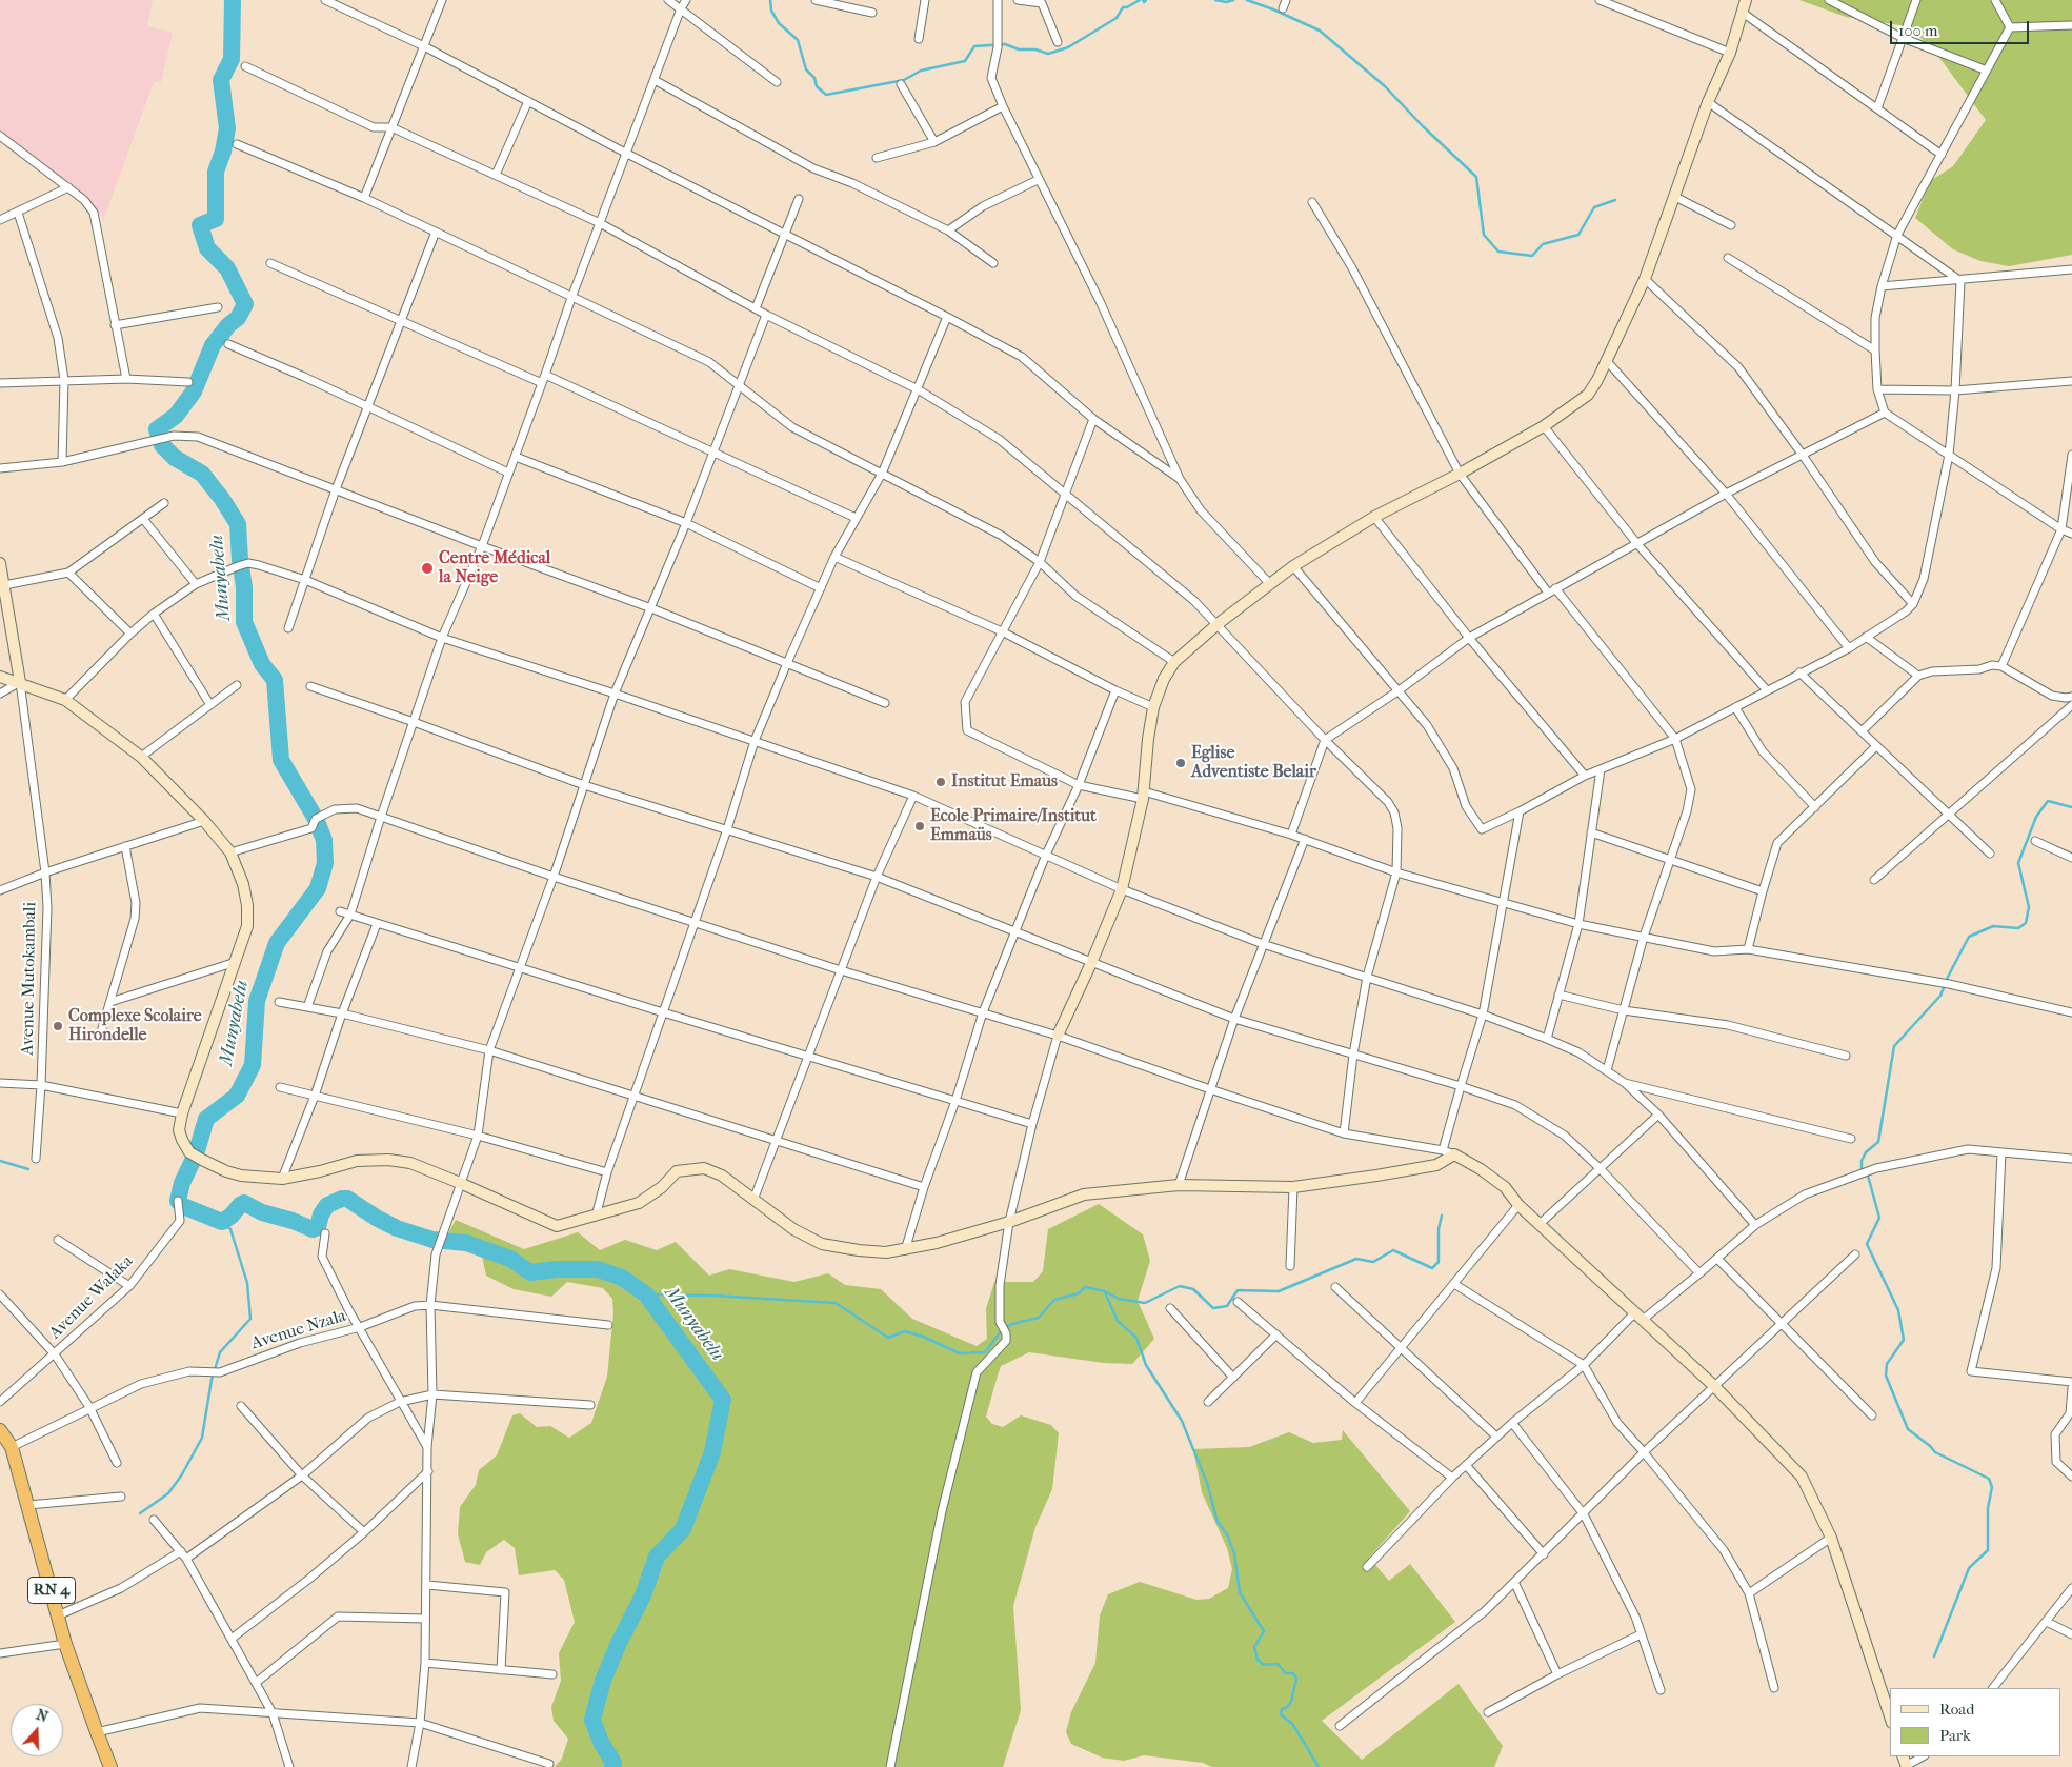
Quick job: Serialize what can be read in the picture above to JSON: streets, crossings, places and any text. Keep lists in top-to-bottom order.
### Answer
{
  "streets": {
    "highway": ["RN 4"],
    "street": ["Avenue Mutokambali", "Avenue Walaka", "Avenue Nzala"]
  },
  "crossings": [
    ["Avenue Nzala", "RN 4"]
  ],
  "water": ["Munyabelu"],
  "places": [
    "Centre Médical la Neige",
    "Eglise Adventiste Belair",
    "Institut Emaus",
    "Ecole Primaire/Institut Emmaüs",
    "Complexe Scolaire Hirondelle"
  ],
  "legend": ["Road", "Park"],
  "scale_bar": "100 m",
  "north": "top"
}
